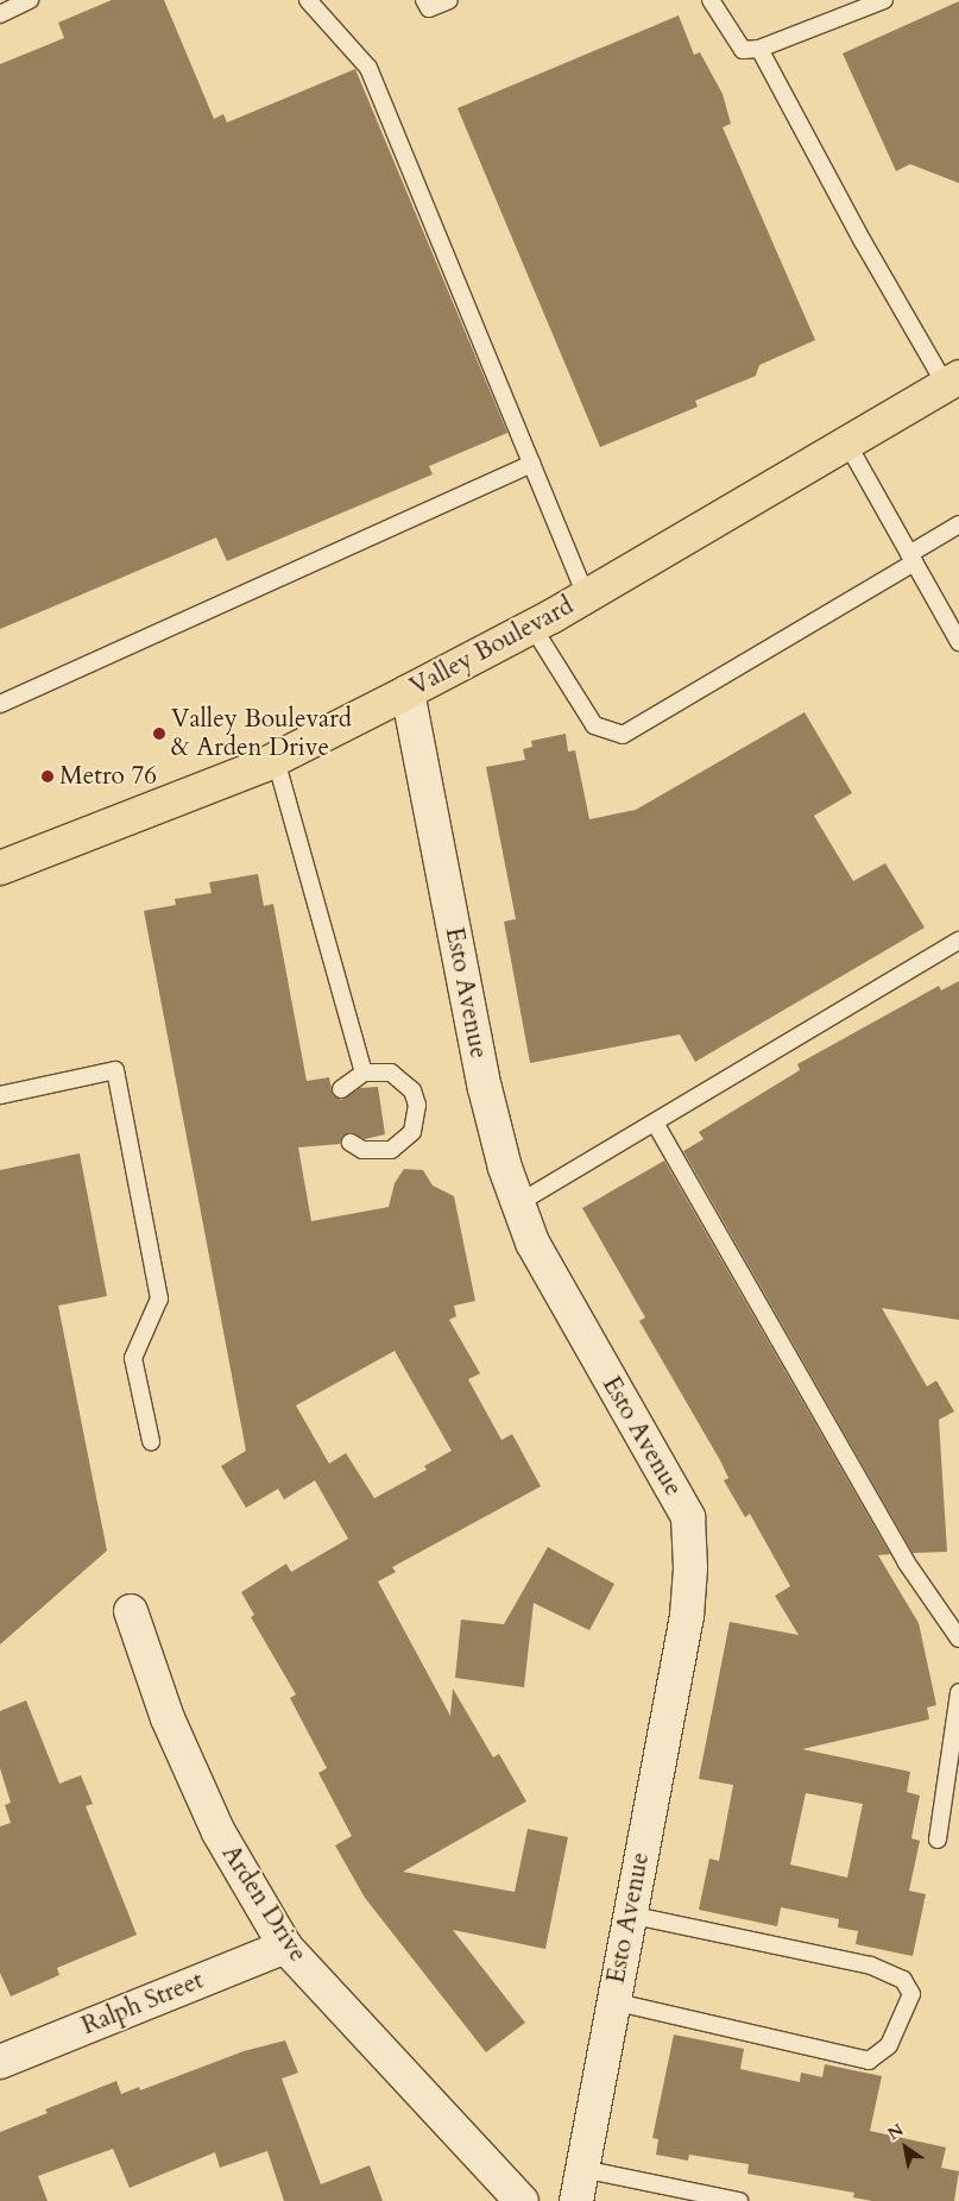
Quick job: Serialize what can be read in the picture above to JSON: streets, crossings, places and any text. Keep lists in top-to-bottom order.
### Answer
{
  "streets": {
    "main road": ["Valley Boulevard"],
    "street": ["Esto Avenue", "Arden Drive", "Ralph Street"]
  },
  "crossings": [
    ["Valley Boulevard", "Esto Avenue"],
    ["Arden Drive", "Ralph Street"]
  ],
  "places": ["Valley Boulevard & Arden Drive", "Metro 76"],
  "north": "top left"
}
